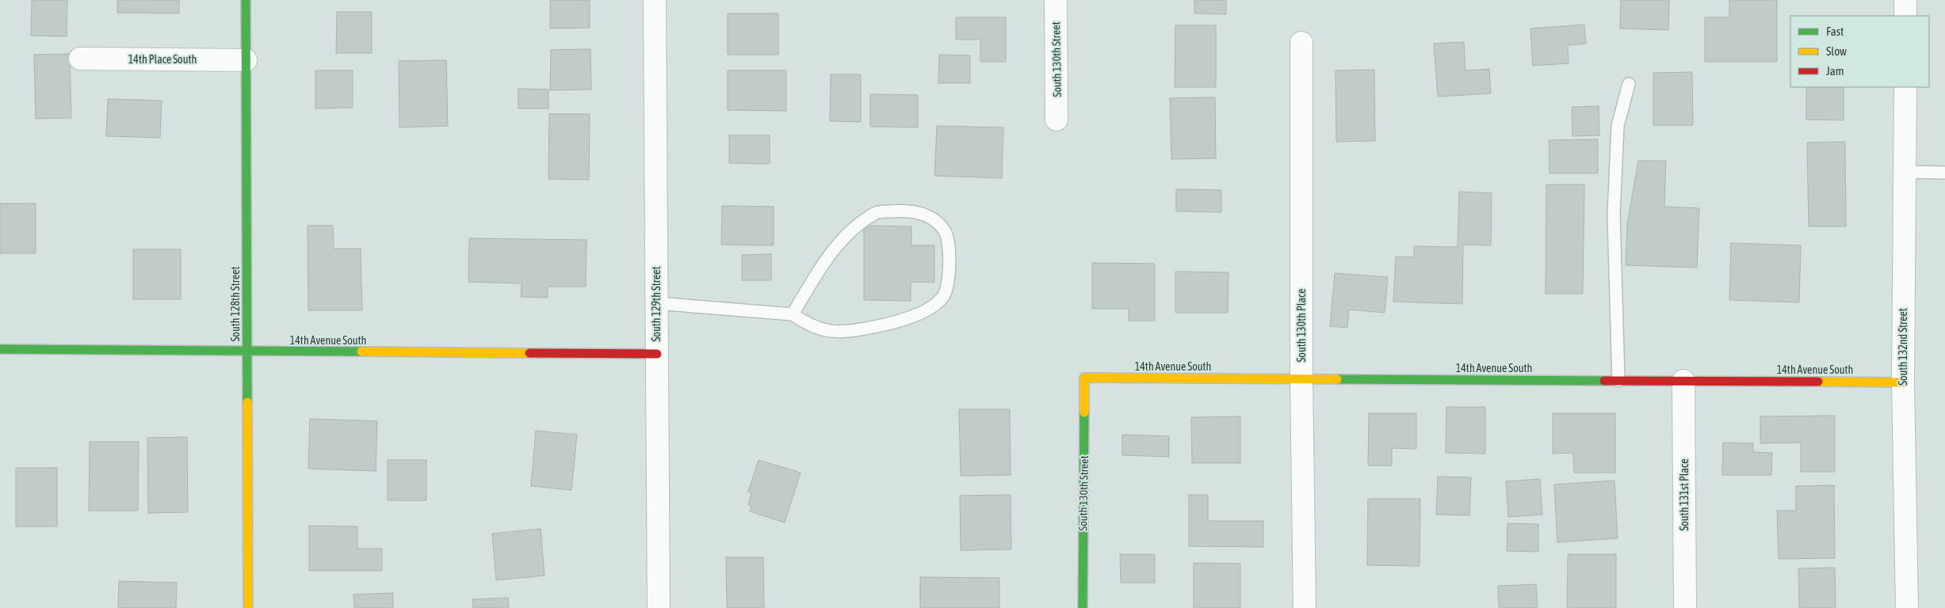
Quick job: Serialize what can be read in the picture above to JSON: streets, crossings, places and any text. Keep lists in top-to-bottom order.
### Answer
{
  "streets": {
    "street": [
      "14th Place South",
      "South 130th Street",
      "South 128th Street",
      "South 129th Street",
      "South 130th Place",
      "14th Avenue South",
      "South 132nd Street",
      "South 131st Place"
    ]
  },
  "crossings": [
    ["14th Place South", "South 128th Street"],
    ["South 130th Street", "14th Avenue South"],
    ["South 128th Street", "14th Avenue South"],
    ["South 129th Street", "14th Avenue South"],
    ["South 130th Place", "14th Avenue South"],
    ["14th Avenue South", "South 132nd Street"],
    ["14th Avenue South", "South 131st Place"]
  ],
  "legend": ["Fast", "Slow", "Jam"]
}
